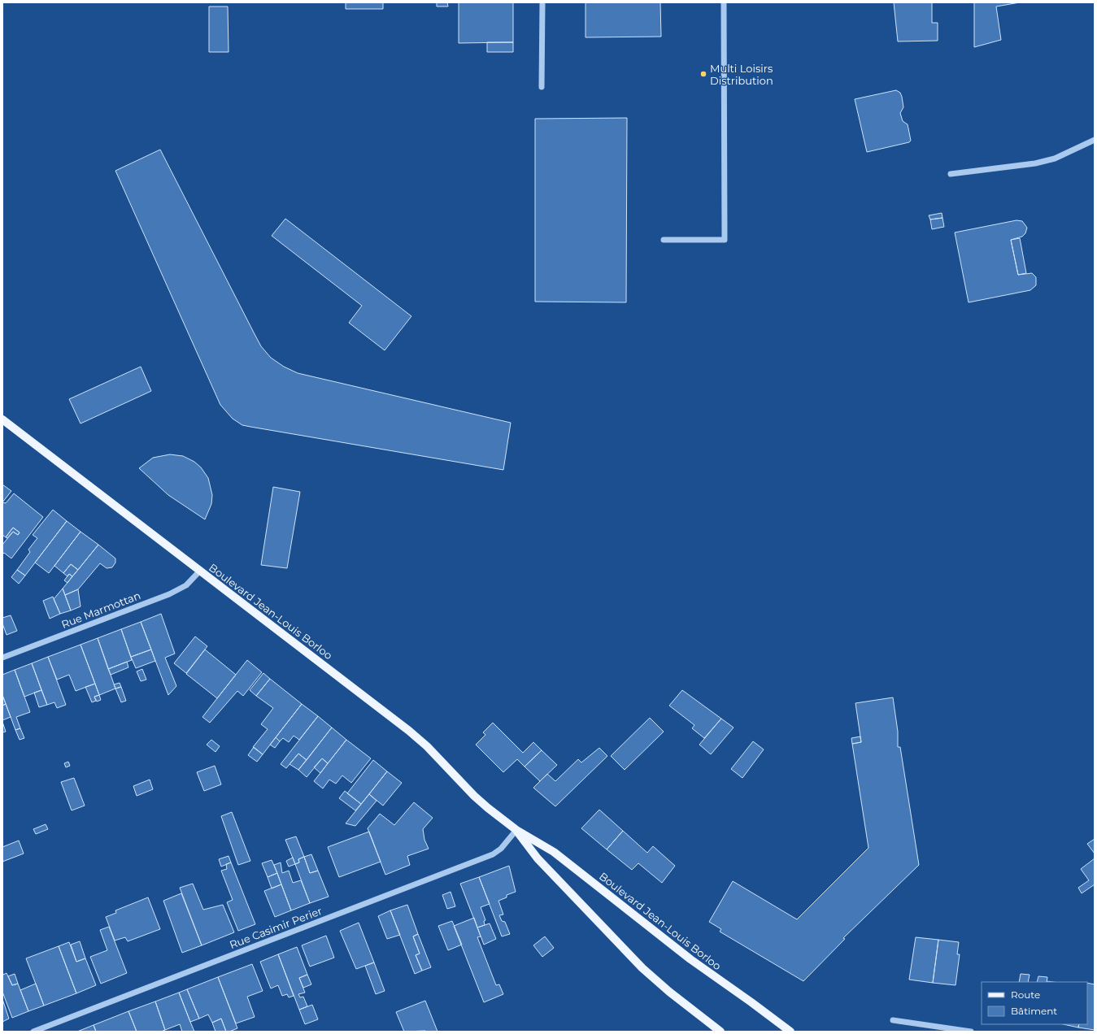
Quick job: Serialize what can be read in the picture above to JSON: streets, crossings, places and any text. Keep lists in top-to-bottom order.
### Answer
{
  "streets": {
    "main road": ["Boulevard Jean-Louis Borloo"],
    "street": ["Rue Marmottan", "Rue Casimir Perier"]
  },
  "crossings": [
    ["Rue Marmottan", "Boulevard Jean-Louis Borloo"],
    ["Boulevard Jean-Louis Borloo", "Rue Casimir Perier"]
  ],
  "places": ["Multi Loisirs Distribution"],
  "legend": ["Route", "Bâtiment"]
}
